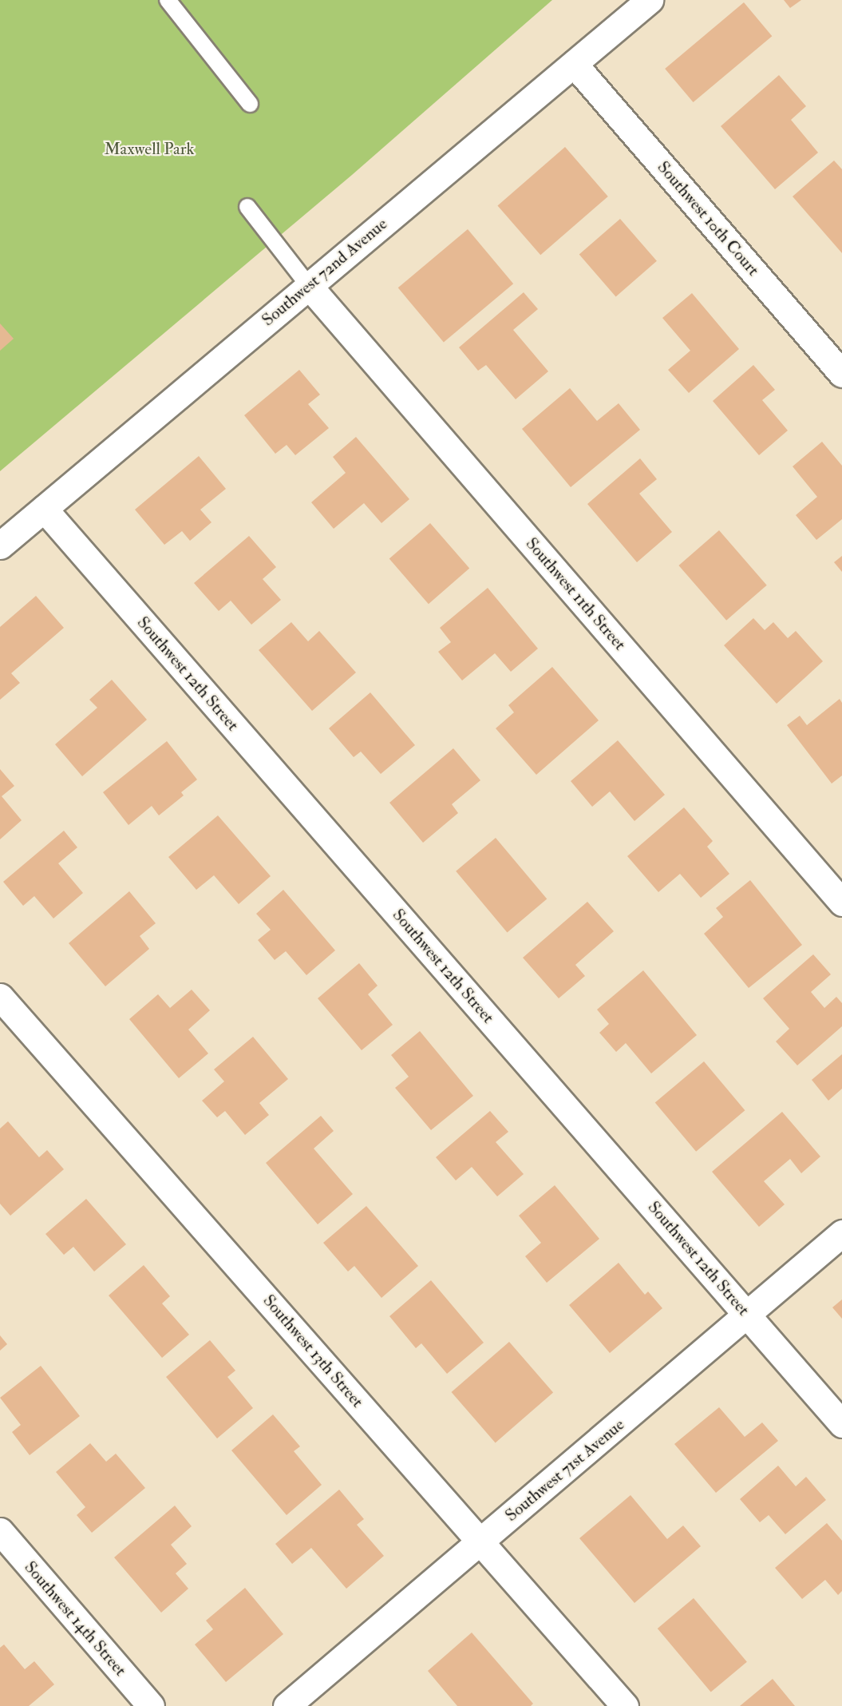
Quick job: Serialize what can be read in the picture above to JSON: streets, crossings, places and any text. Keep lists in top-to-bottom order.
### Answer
{
  "streets": {
    "street": [
      "Southwest 10th Court",
      "Southwest 72nd Avenue",
      "Southwest 11th Street",
      "Southwest 12th Street",
      "Southwest 13th Street",
      "Southwest 71st Avenue",
      "Southwest 14th Street"
    ]
  },
  "crossings": [
    ["Southwest 10th Court", "Southwest 72nd Avenue"],
    ["Southwest 72nd Avenue", "Southwest 11th Street"],
    ["Southwest 72nd Avenue", "Southwest 12th Street"],
    ["Southwest 12th Street", "Southwest 71st Avenue"],
    ["Southwest 13th Street", "Southwest 71st Avenue"]
  ],
  "parks": ["Maxwell Park"]
}
